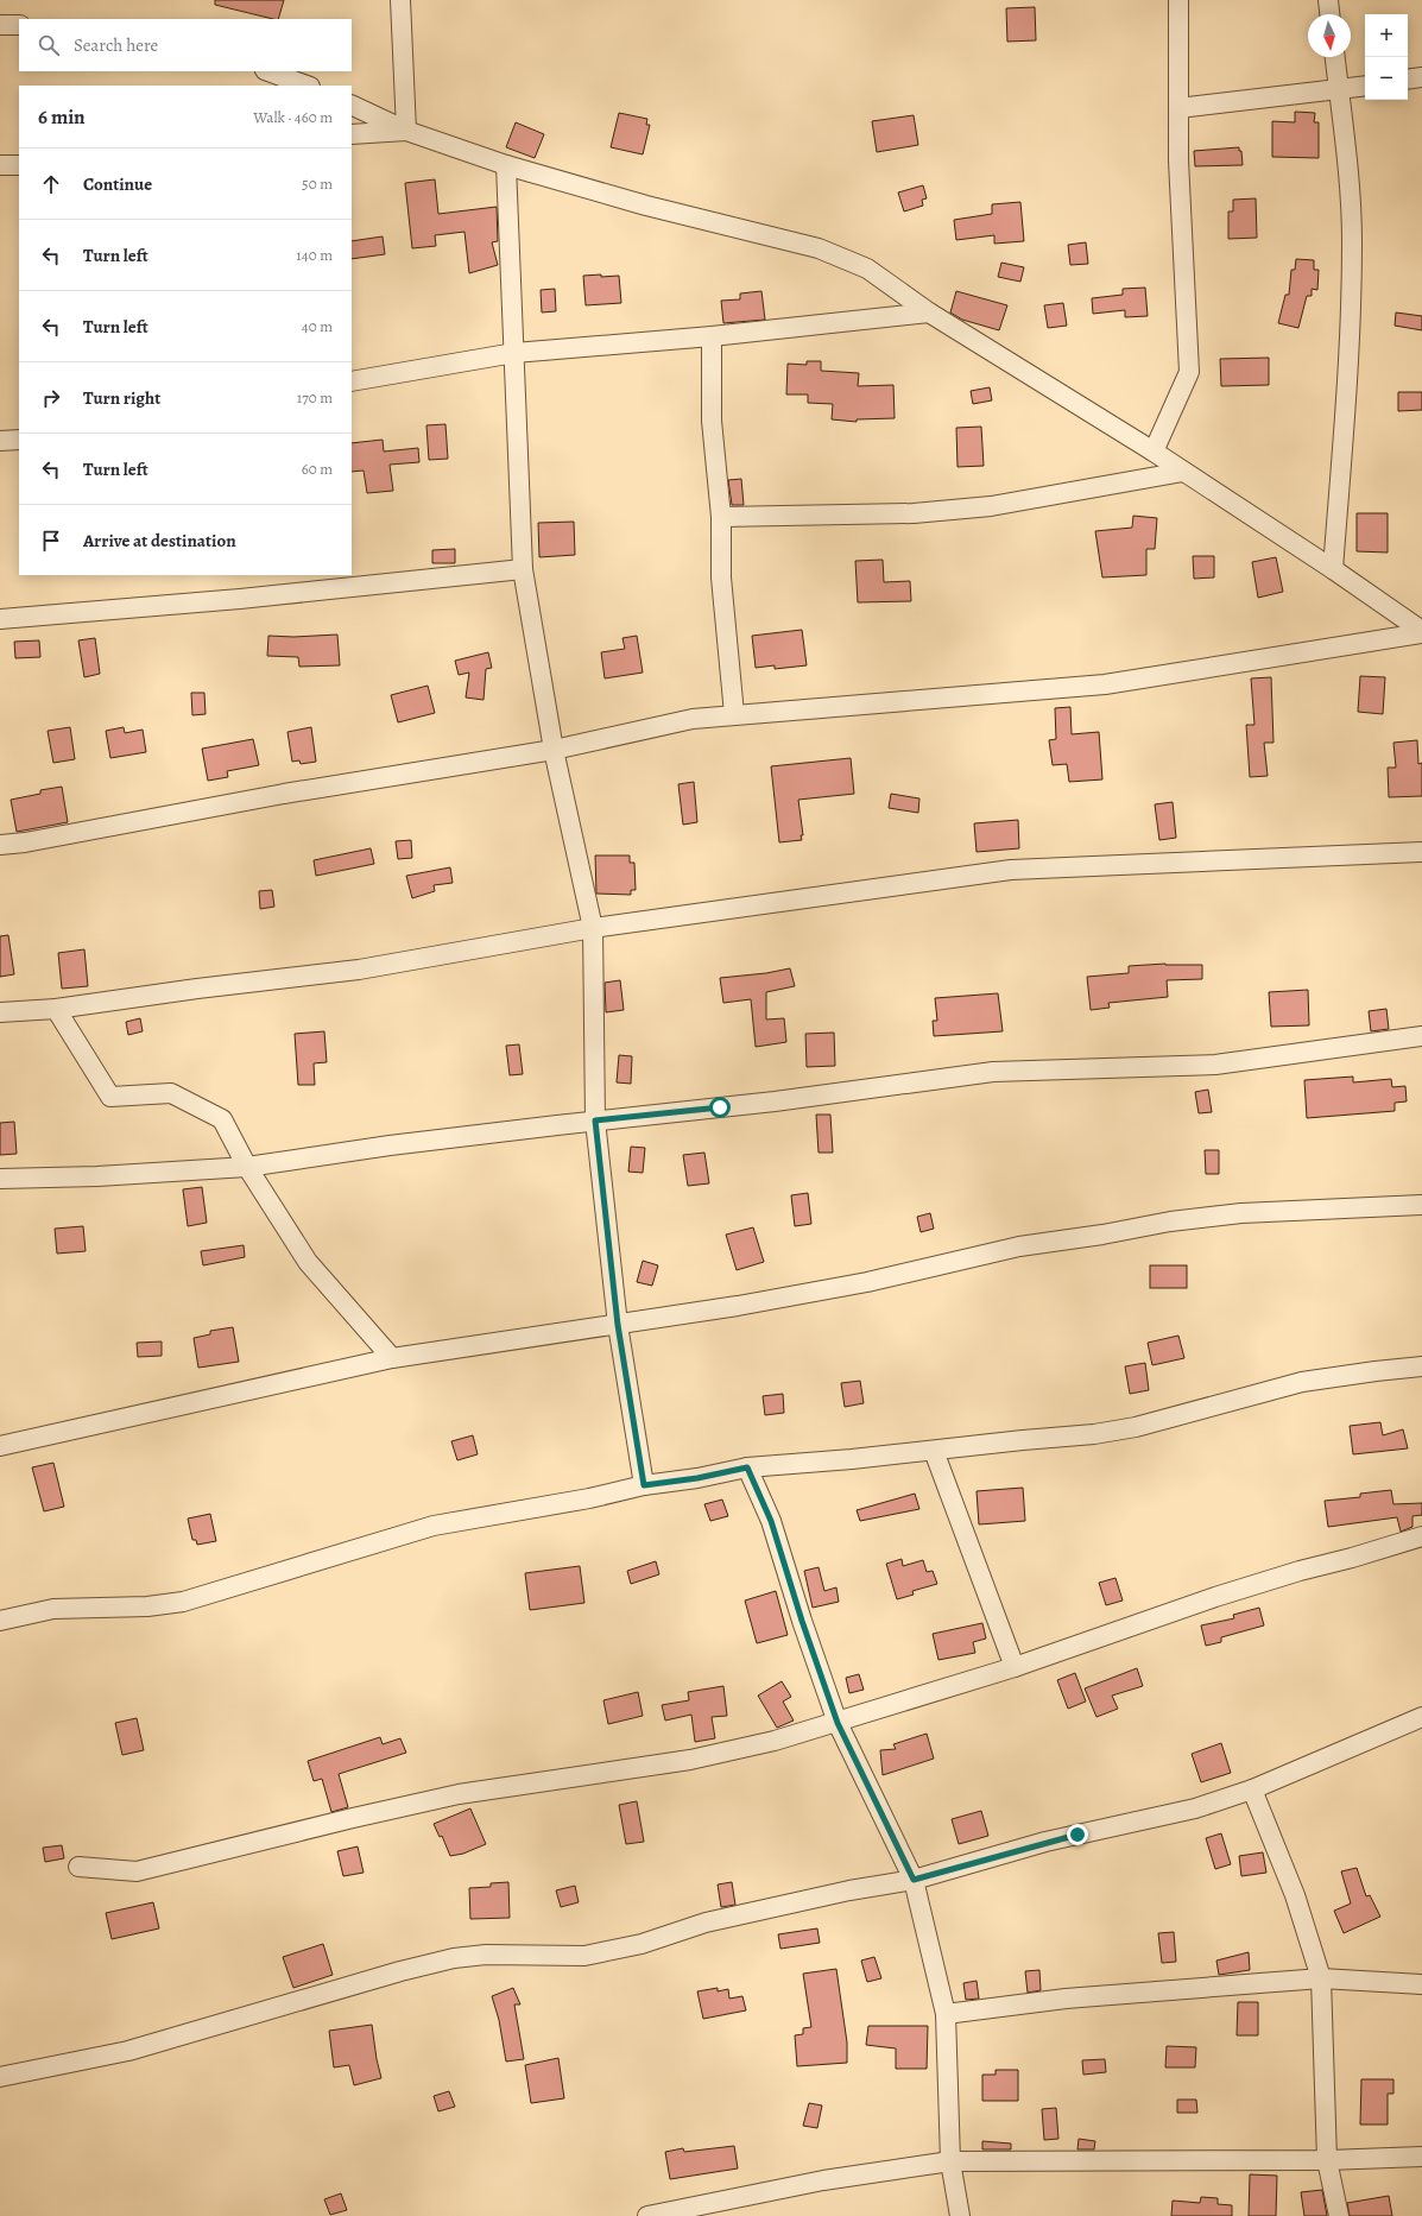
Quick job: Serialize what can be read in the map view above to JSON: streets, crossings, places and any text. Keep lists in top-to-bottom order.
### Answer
{
  "north": "bottom",
  "page": {
    "map_buttons": ["+", "−"],
    "search": "Search here",
    "heading": ["6 min", "Walk · 460 m"],
    "list": [
      ["Continue", "50 m"],
      ["Turn left", "140 m"],
      ["Turn left", "40 m"],
      ["Turn right", "170 m"],
      ["Turn left", "60 m"],
      "Arrive at destination"
    ]
  }
}
